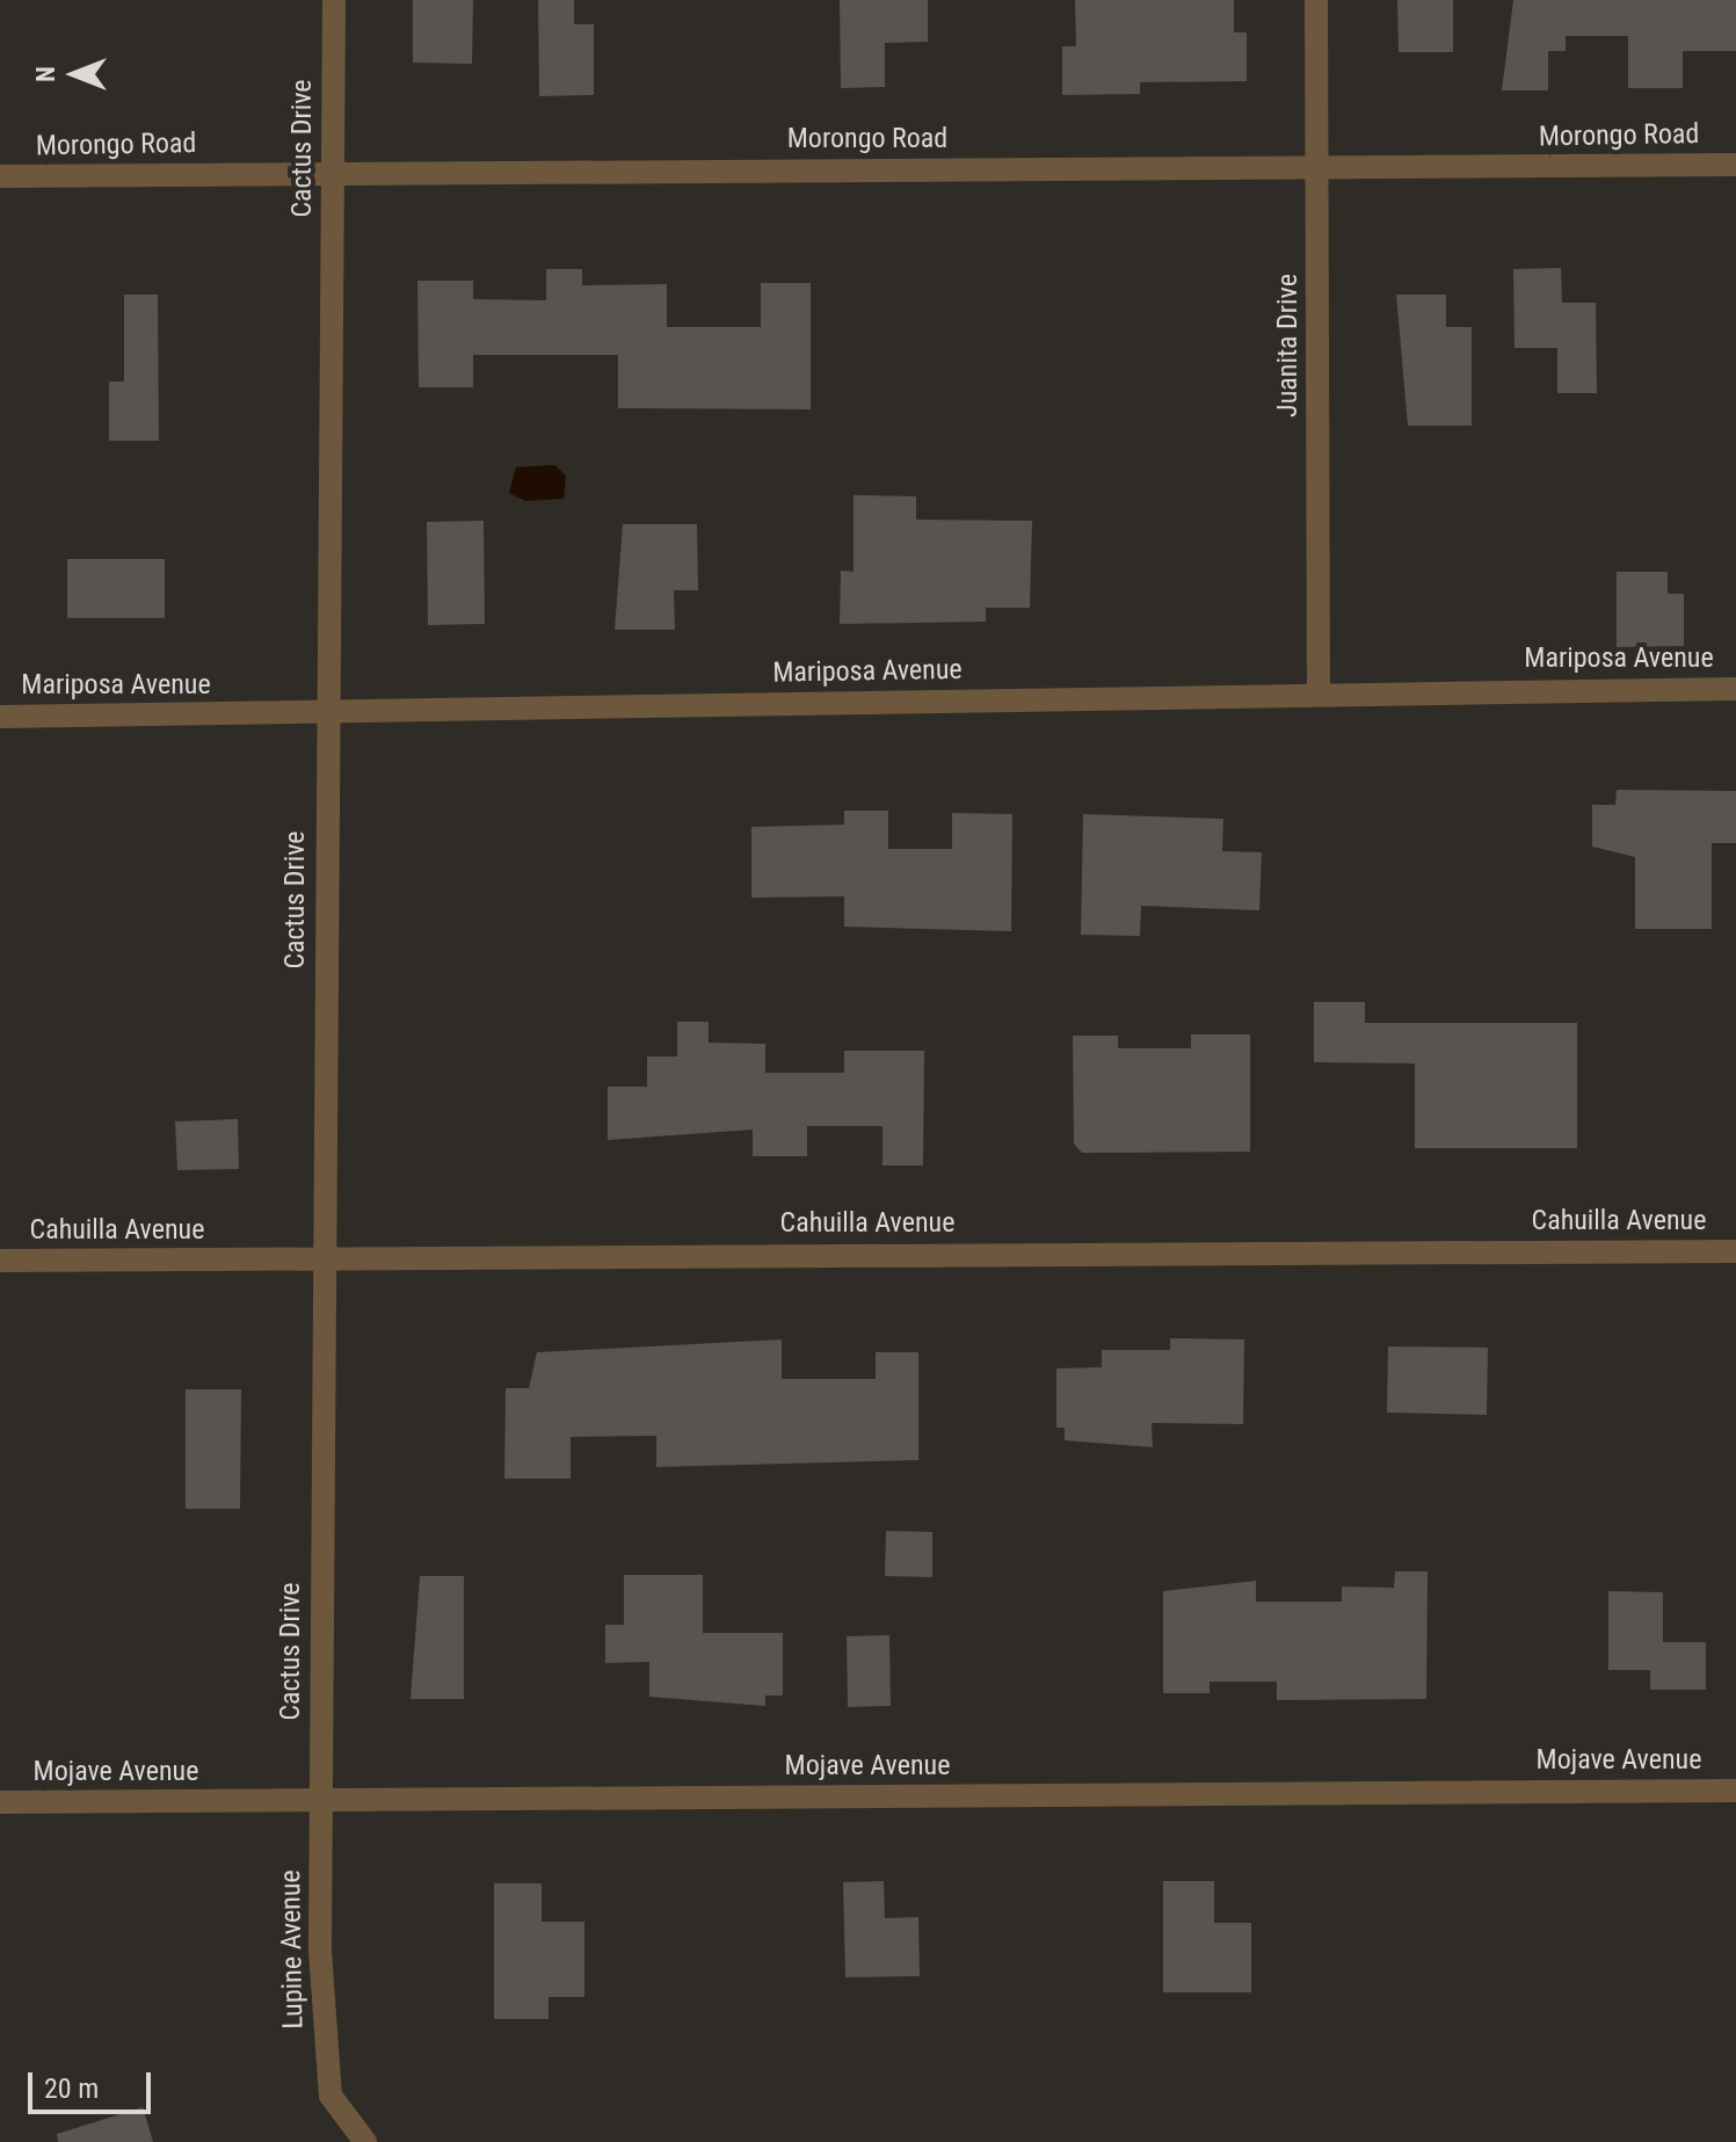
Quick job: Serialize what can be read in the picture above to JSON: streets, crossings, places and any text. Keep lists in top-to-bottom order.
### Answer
{
  "streets": {
    "street": [
      "Morongo Road",
      "Cactus Drive",
      "Juanita Drive",
      "Mariposa Avenue",
      "Cahuilla Avenue",
      "Mojave Avenue",
      "Lupine Avenue"
    ]
  },
  "crossings": [
    ["Morongo Road", "Cactus Drive"],
    ["Morongo Road", "Juanita Drive"],
    ["Cactus Drive", "Mariposa Avenue"],
    ["Cactus Drive", "Cahuilla Avenue"],
    ["Cactus Drive", "Mojave Avenue"],
    ["Cactus Drive", "Lupine Avenue"],
    ["Juanita Drive", "Mariposa Avenue"],
    ["Mojave Avenue", "Lupine Avenue"]
  ],
  "scale_bar": "20 m",
  "north": "left"
}
